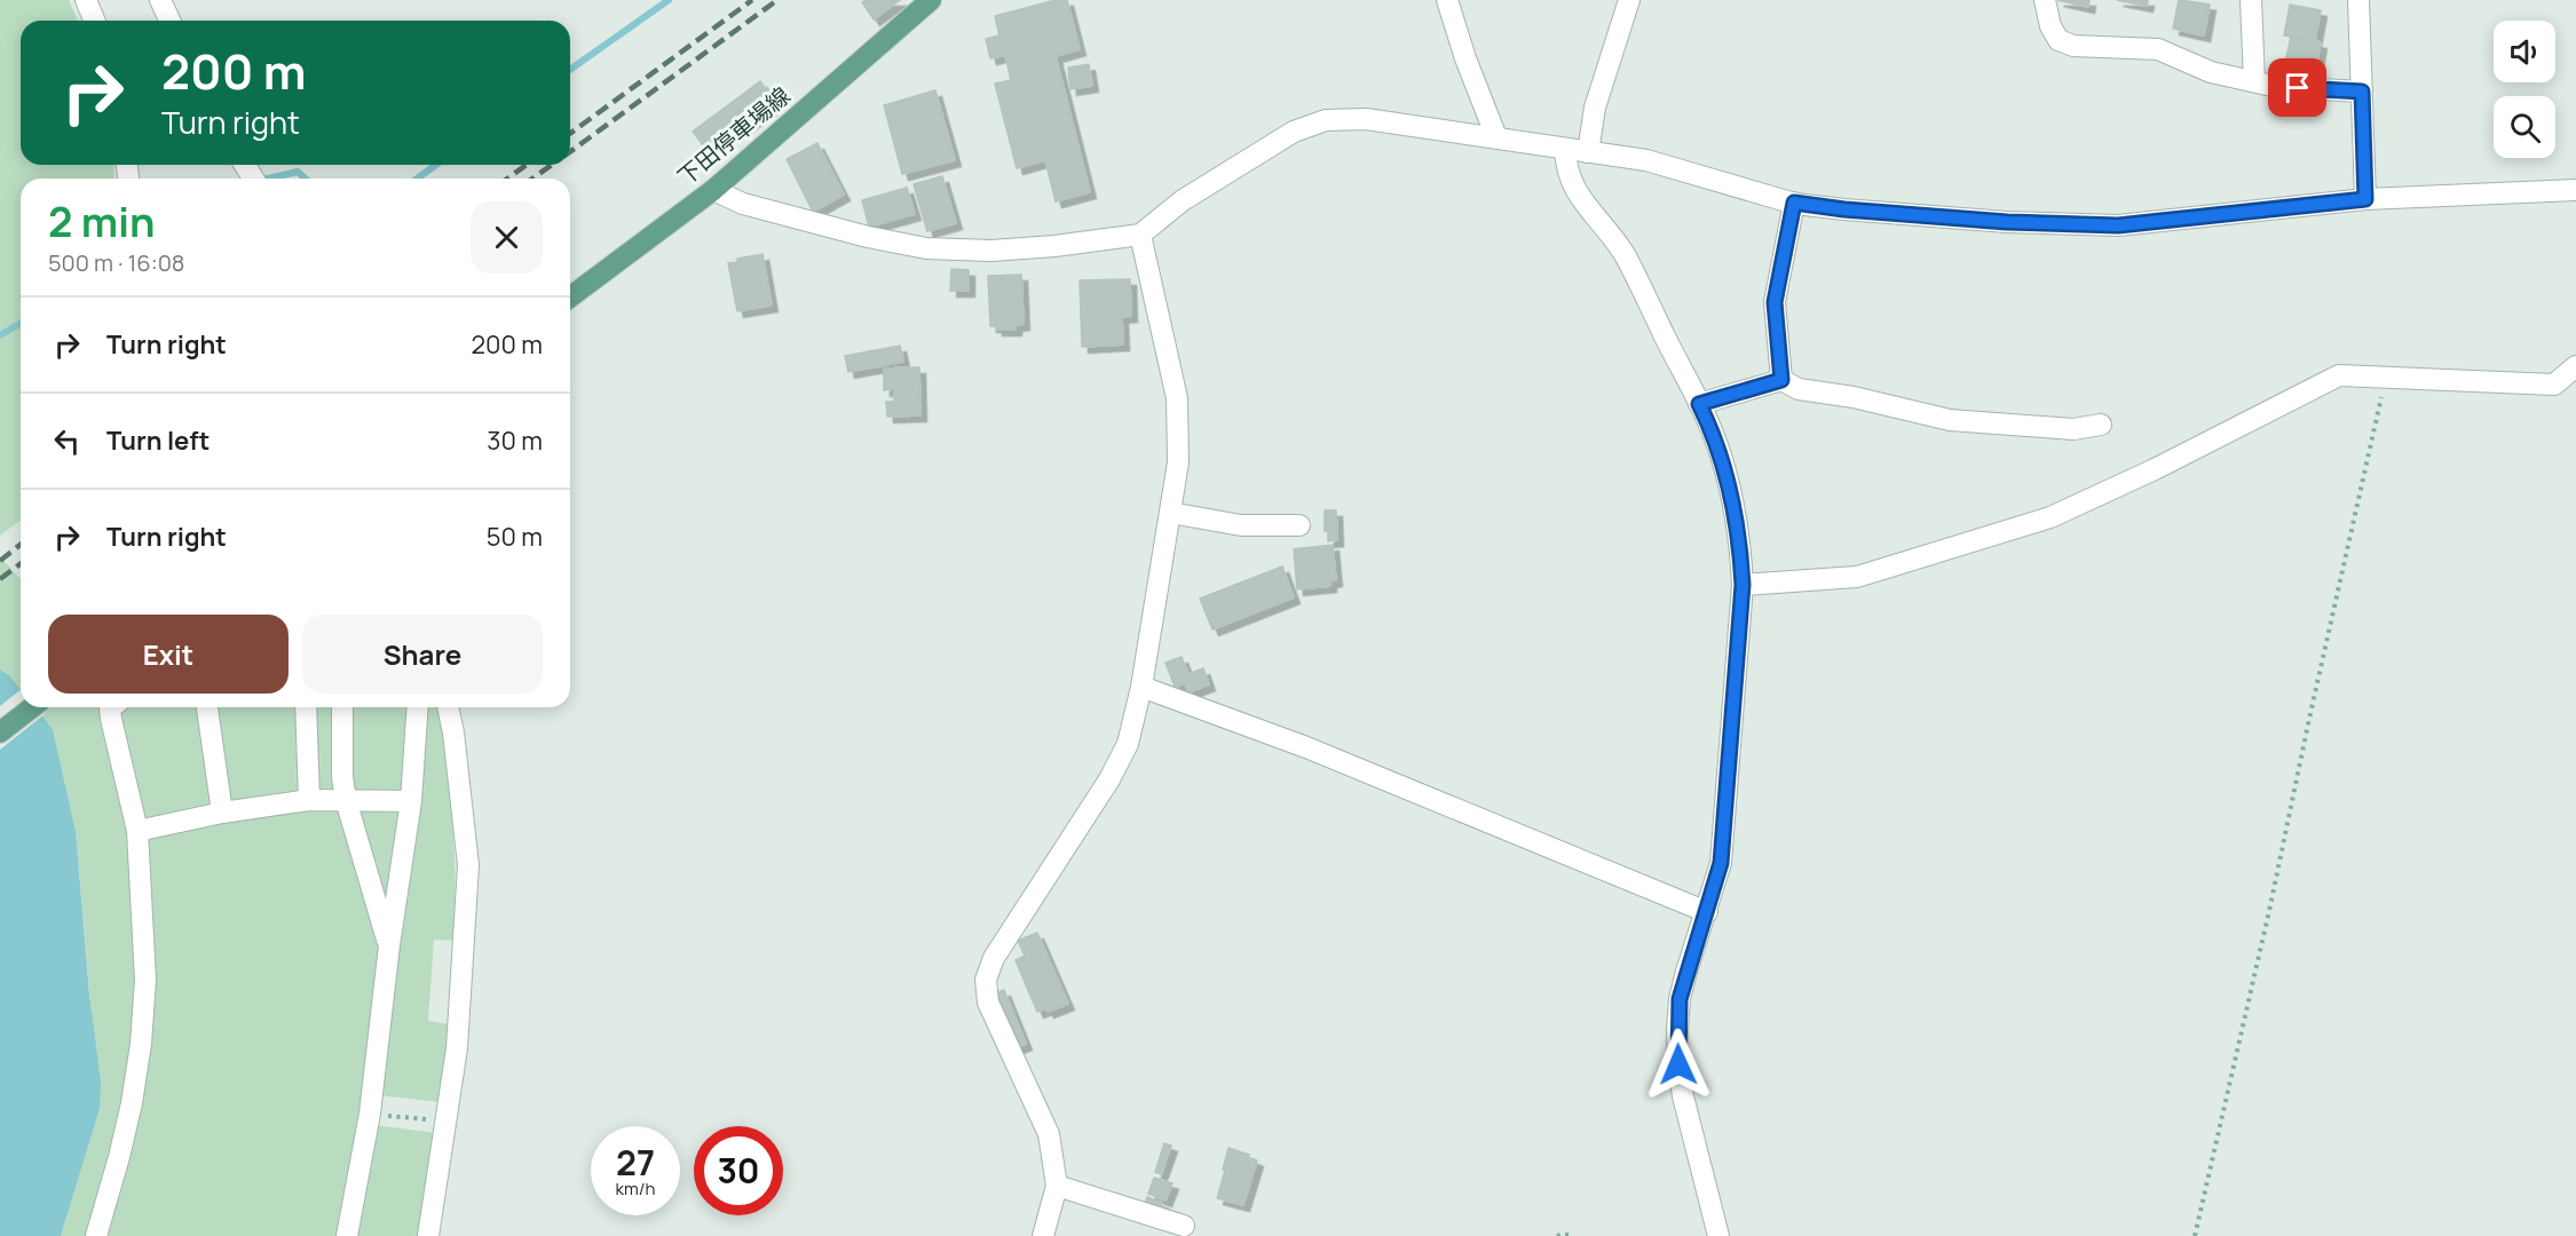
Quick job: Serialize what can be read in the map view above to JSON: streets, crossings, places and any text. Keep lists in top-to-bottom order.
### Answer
{
  "streets": {
    "main road": ["下田停車場線"]
  },
  "page": {
    "turn": ["200 m", "Turn right"],
    "heading": ["2 min", "500 m · 16:08"],
    "list": [
      {
        "name": "Turn right",
        "value": "200 m"
      },
      {
        "name": "Turn left",
        "value": "30 m"
      },
      {
        "name": "Turn right",
        "value": "50 m"
      }
    ],
    "buttons": ["Exit", "Share"],
    "speed": "27 km/h",
    "limit": "30"
  }
}
